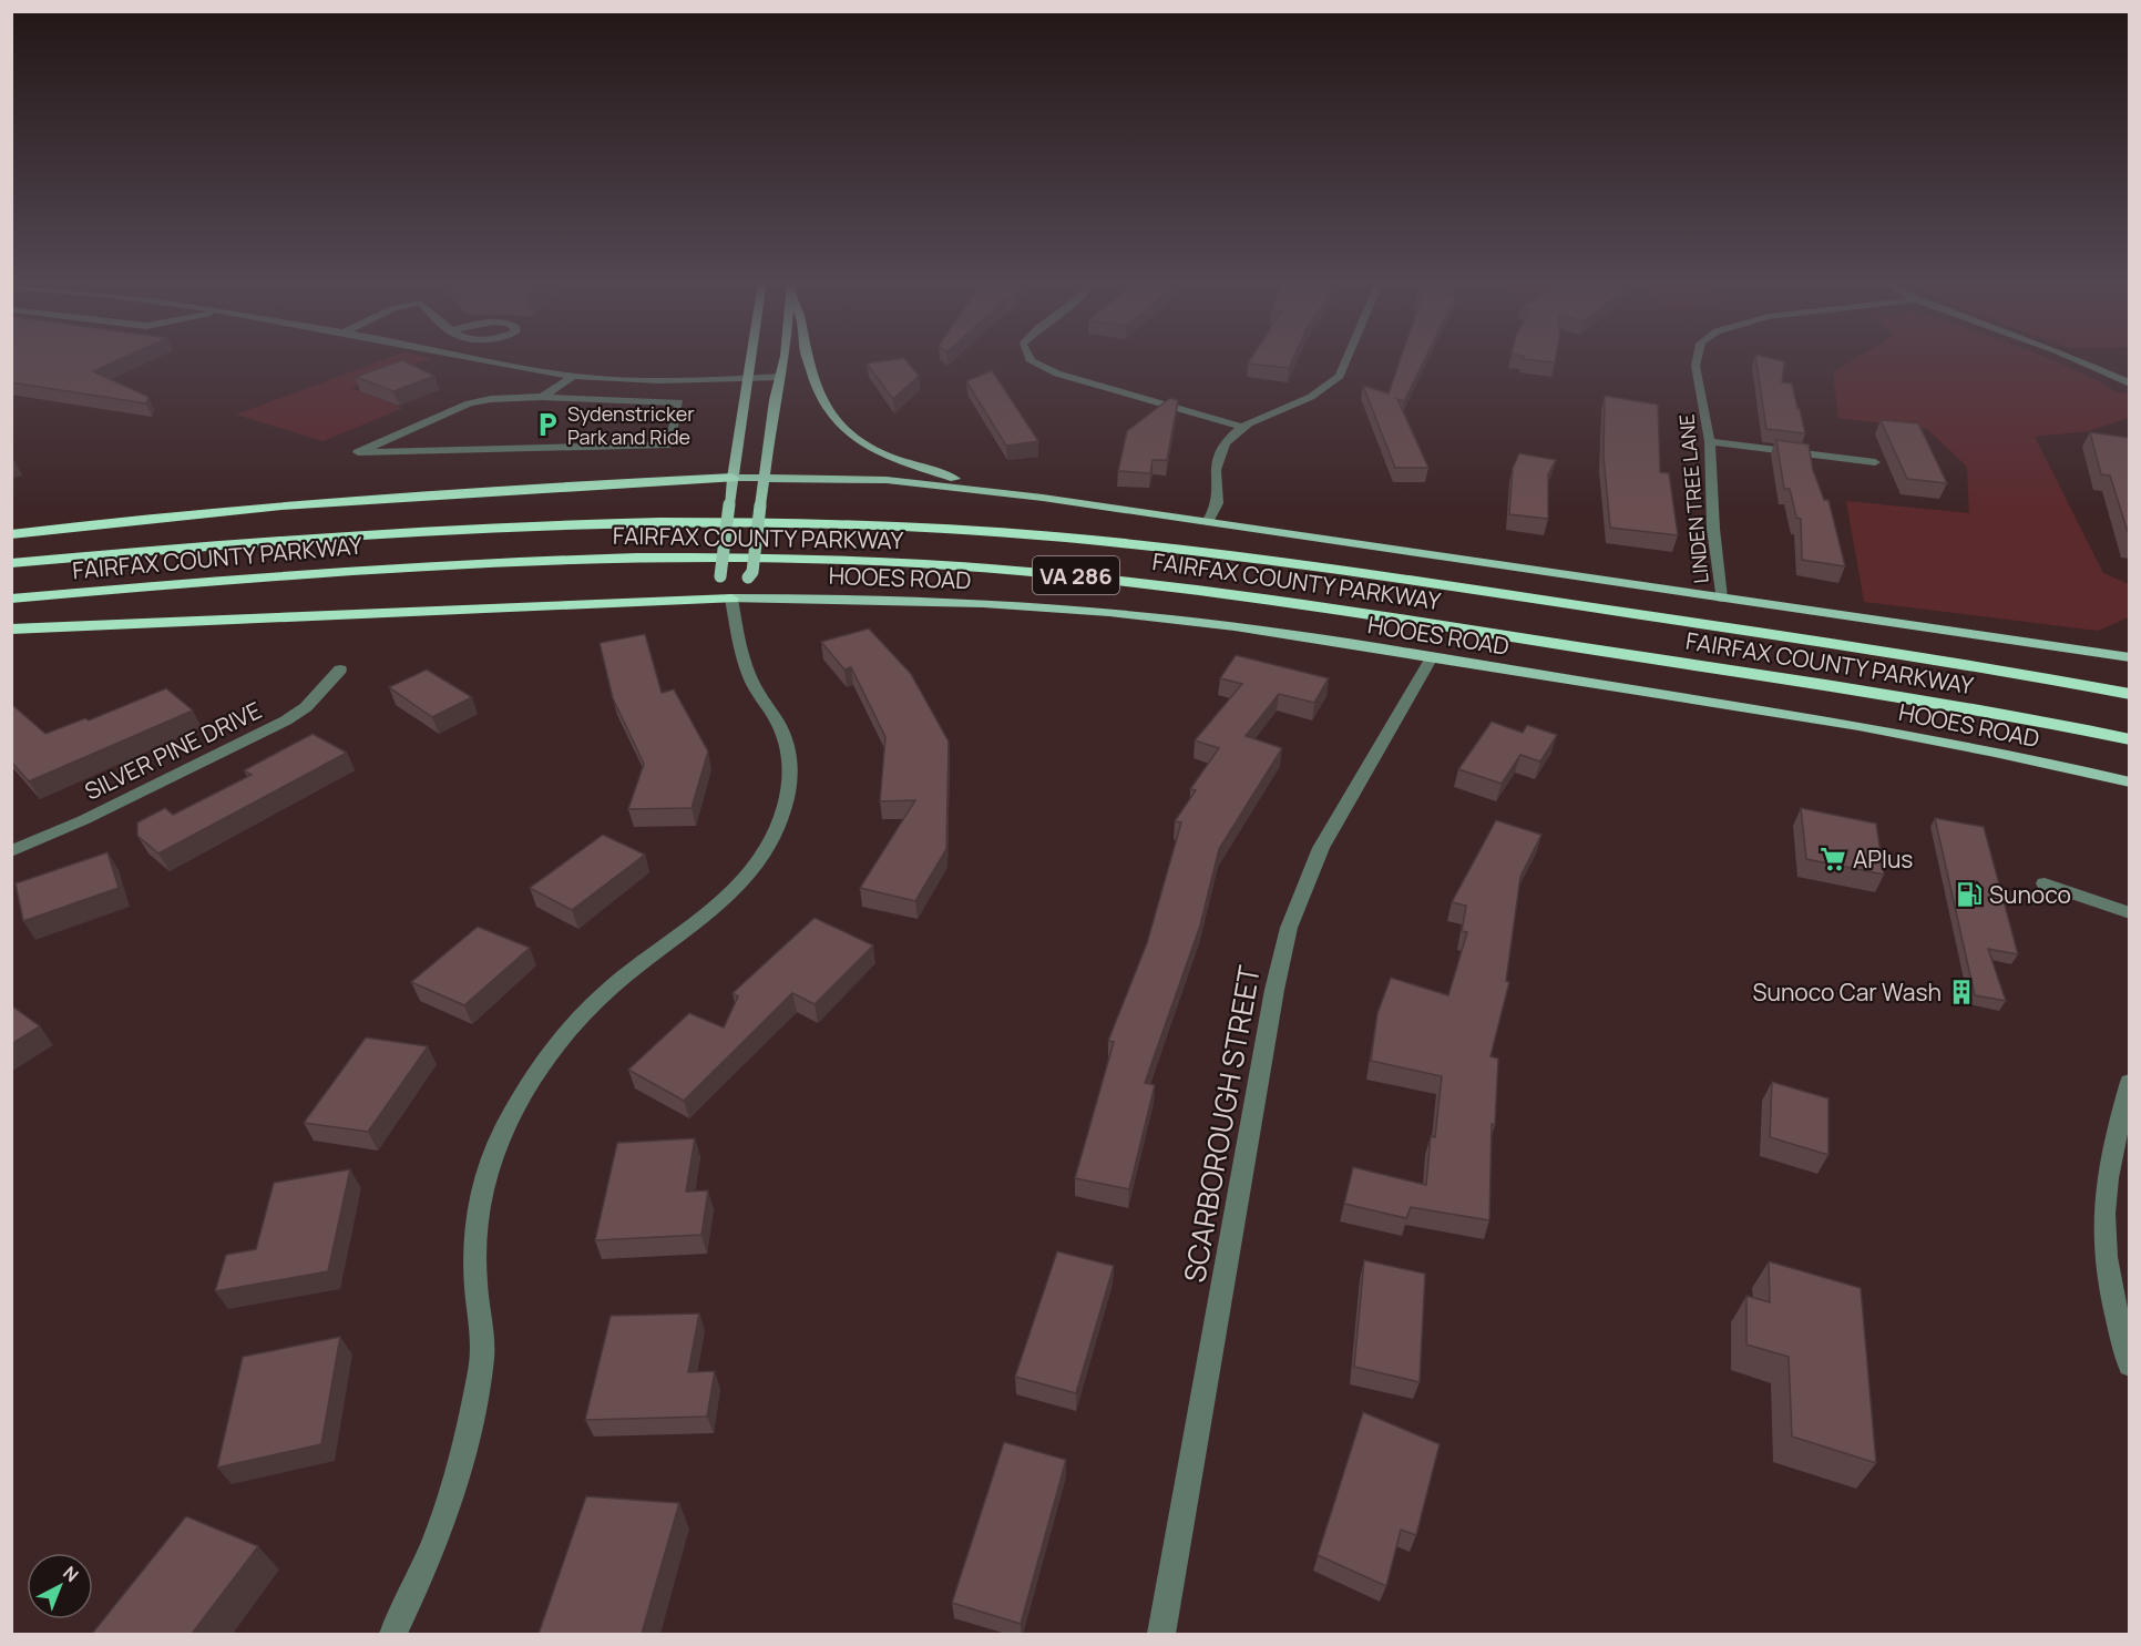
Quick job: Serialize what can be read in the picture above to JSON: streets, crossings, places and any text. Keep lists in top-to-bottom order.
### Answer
{
  "streets": {
    "highway": ["FAIRFAX COUNTY PARKWAY", "VA 286"],
    "main road": ["HOOES ROAD"],
    "street": ["LINDEN TREE LANE", "SILVER PINE DRIVE", "SCARBOROUGH STREET"]
  },
  "crossings": [
    ["HOOES ROAD", "SCARBOROUGH STREET"]
  ],
  "places": {
    "parking": ["Sydenstricker Park and Ride"],
    "supermarket": ["APlus"],
    "fuel station": ["Sunoco"],
    "building": ["Sunoco Car Wash"]
  },
  "north": "top right"
}
